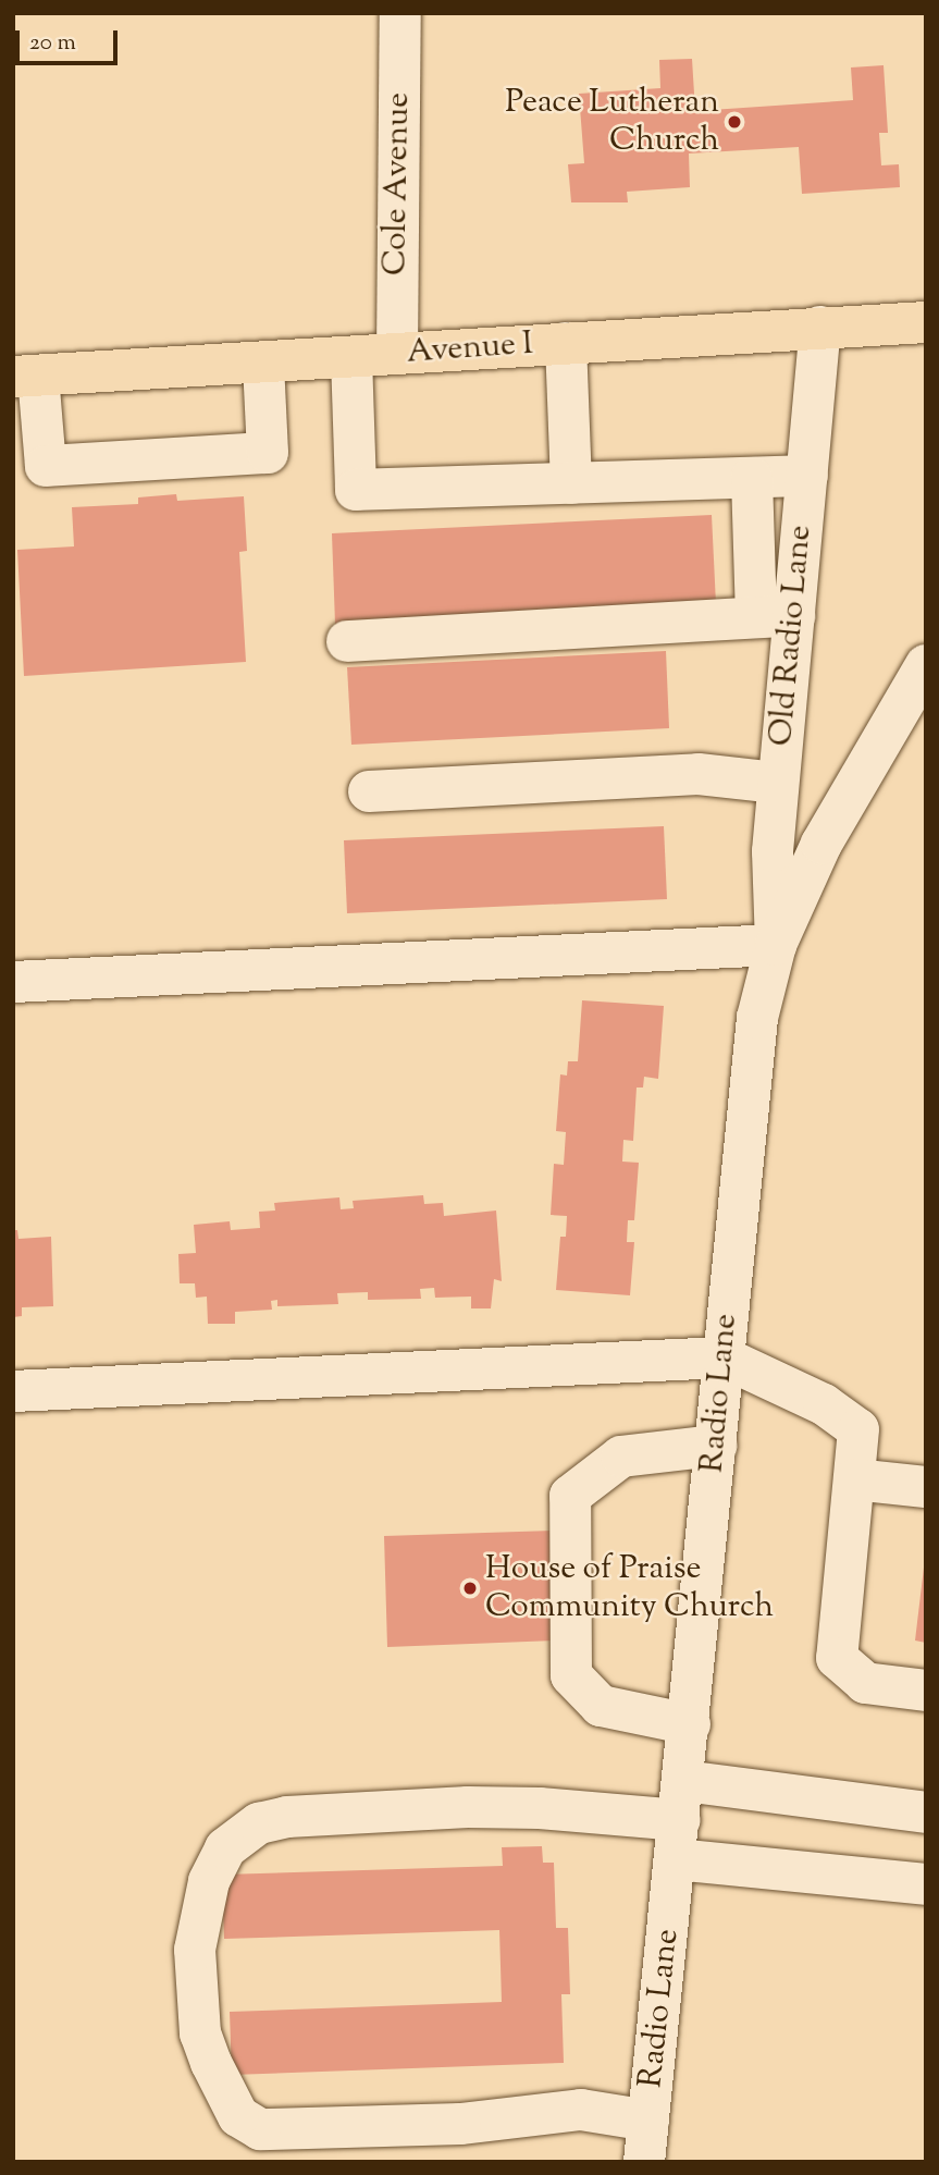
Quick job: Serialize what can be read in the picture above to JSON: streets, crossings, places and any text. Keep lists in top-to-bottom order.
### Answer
{
  "streets": {
    "main road": ["Avenue I"],
    "street": ["Cole Avenue", "Old Radio Lane", "Radio Lane"]
  },
  "crossings": [
    ["Cole Avenue", "Avenue I"],
    ["Avenue I", "Old Radio Lane"],
    ["Old Radio Lane", "Radio Lane"]
  ],
  "places": ["Peace Lutheran Church", "House of Praise Community Church"],
  "scale_bar": "20 m"
}
